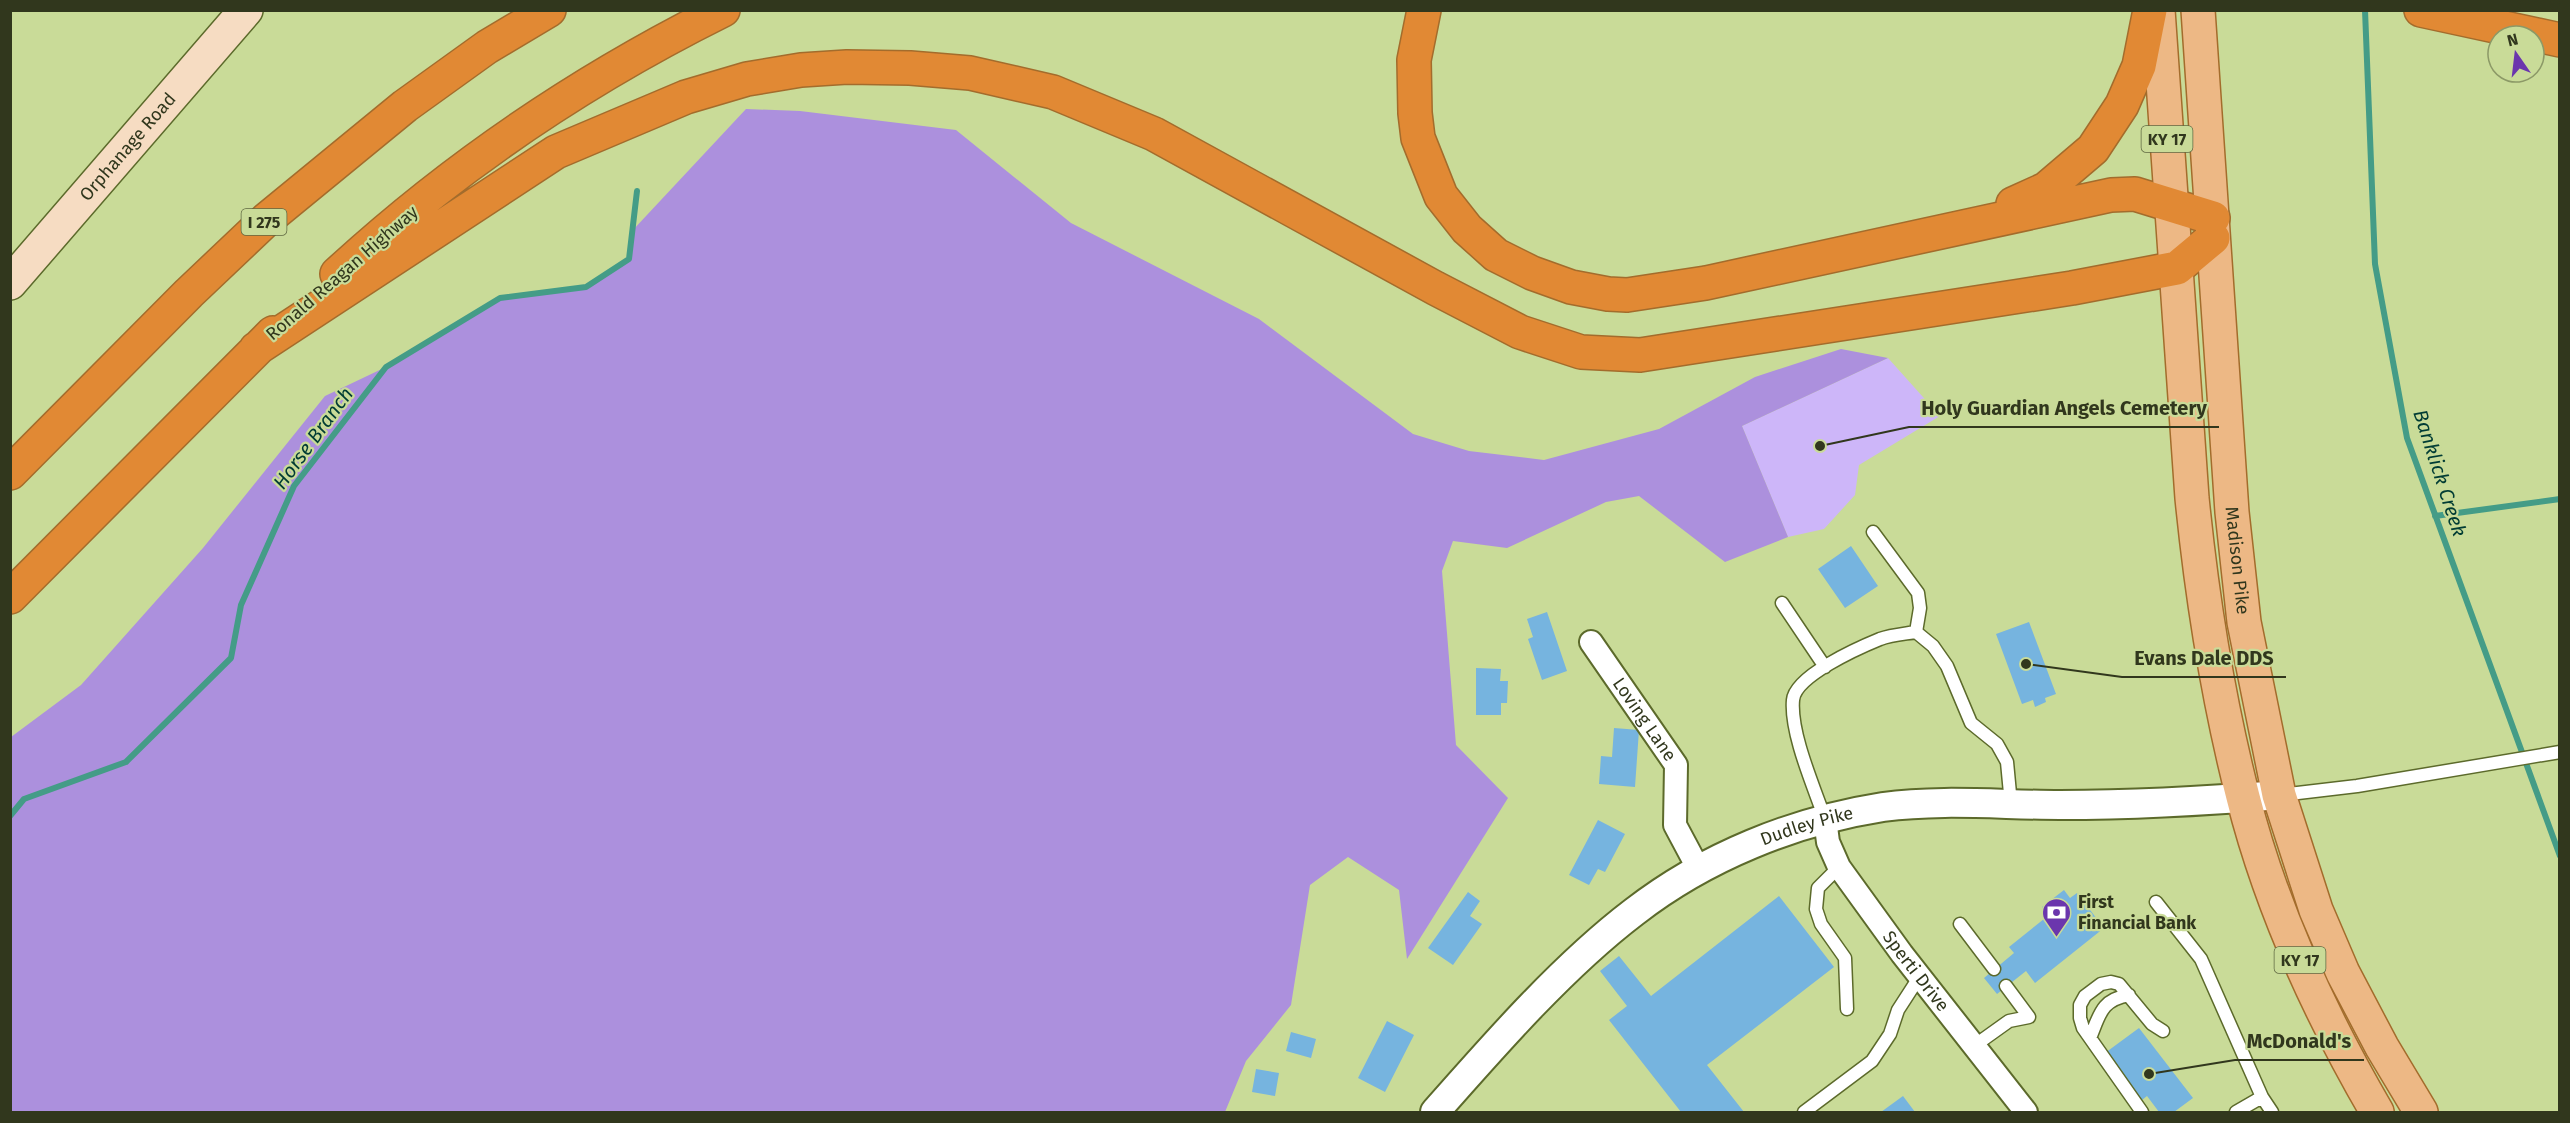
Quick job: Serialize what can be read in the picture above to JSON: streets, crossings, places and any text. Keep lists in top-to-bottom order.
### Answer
{
  "streets": {
    "highway": ["I 275", "Ronald Reagan Highway"],
    "main road": ["KY 17", "Orphanage Road", "Madison Pike"],
    "street": ["Loving Lane", "Dudley Pike", "Sperti Drive"]
  },
  "crossings": [
    ["Madison Pike", "Dudley Pike"],
    ["Loving Lane", "Dudley Pike"],
    ["Dudley Pike", "Sperti Drive"]
  ],
  "water": ["Horse Branch", "Banklick Creek"],
  "places": {
    "other": ["Holy Guardian Angels Cemetery", "Evans Dale DDS", "McDonald's"],
    "bank": ["First Financial Bank"]
  },
  "north": "top"
}
